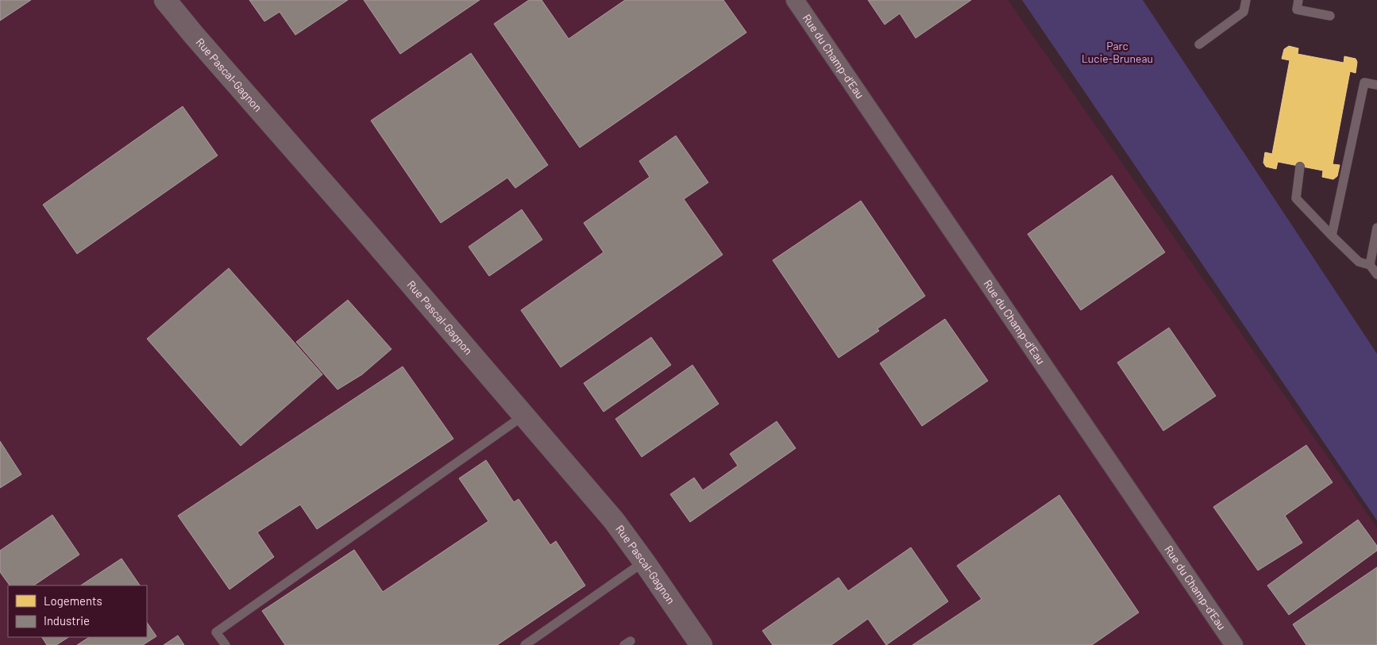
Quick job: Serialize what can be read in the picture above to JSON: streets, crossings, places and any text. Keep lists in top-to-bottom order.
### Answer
{
  "streets": {
    "street": ["Rue du Champ-d'Eau", "Rue Pascal-Gagnon"]
  },
  "parks": ["Parc Lucie-Bruneau"],
  "legend": ["Logements", "Industrie"]
}
